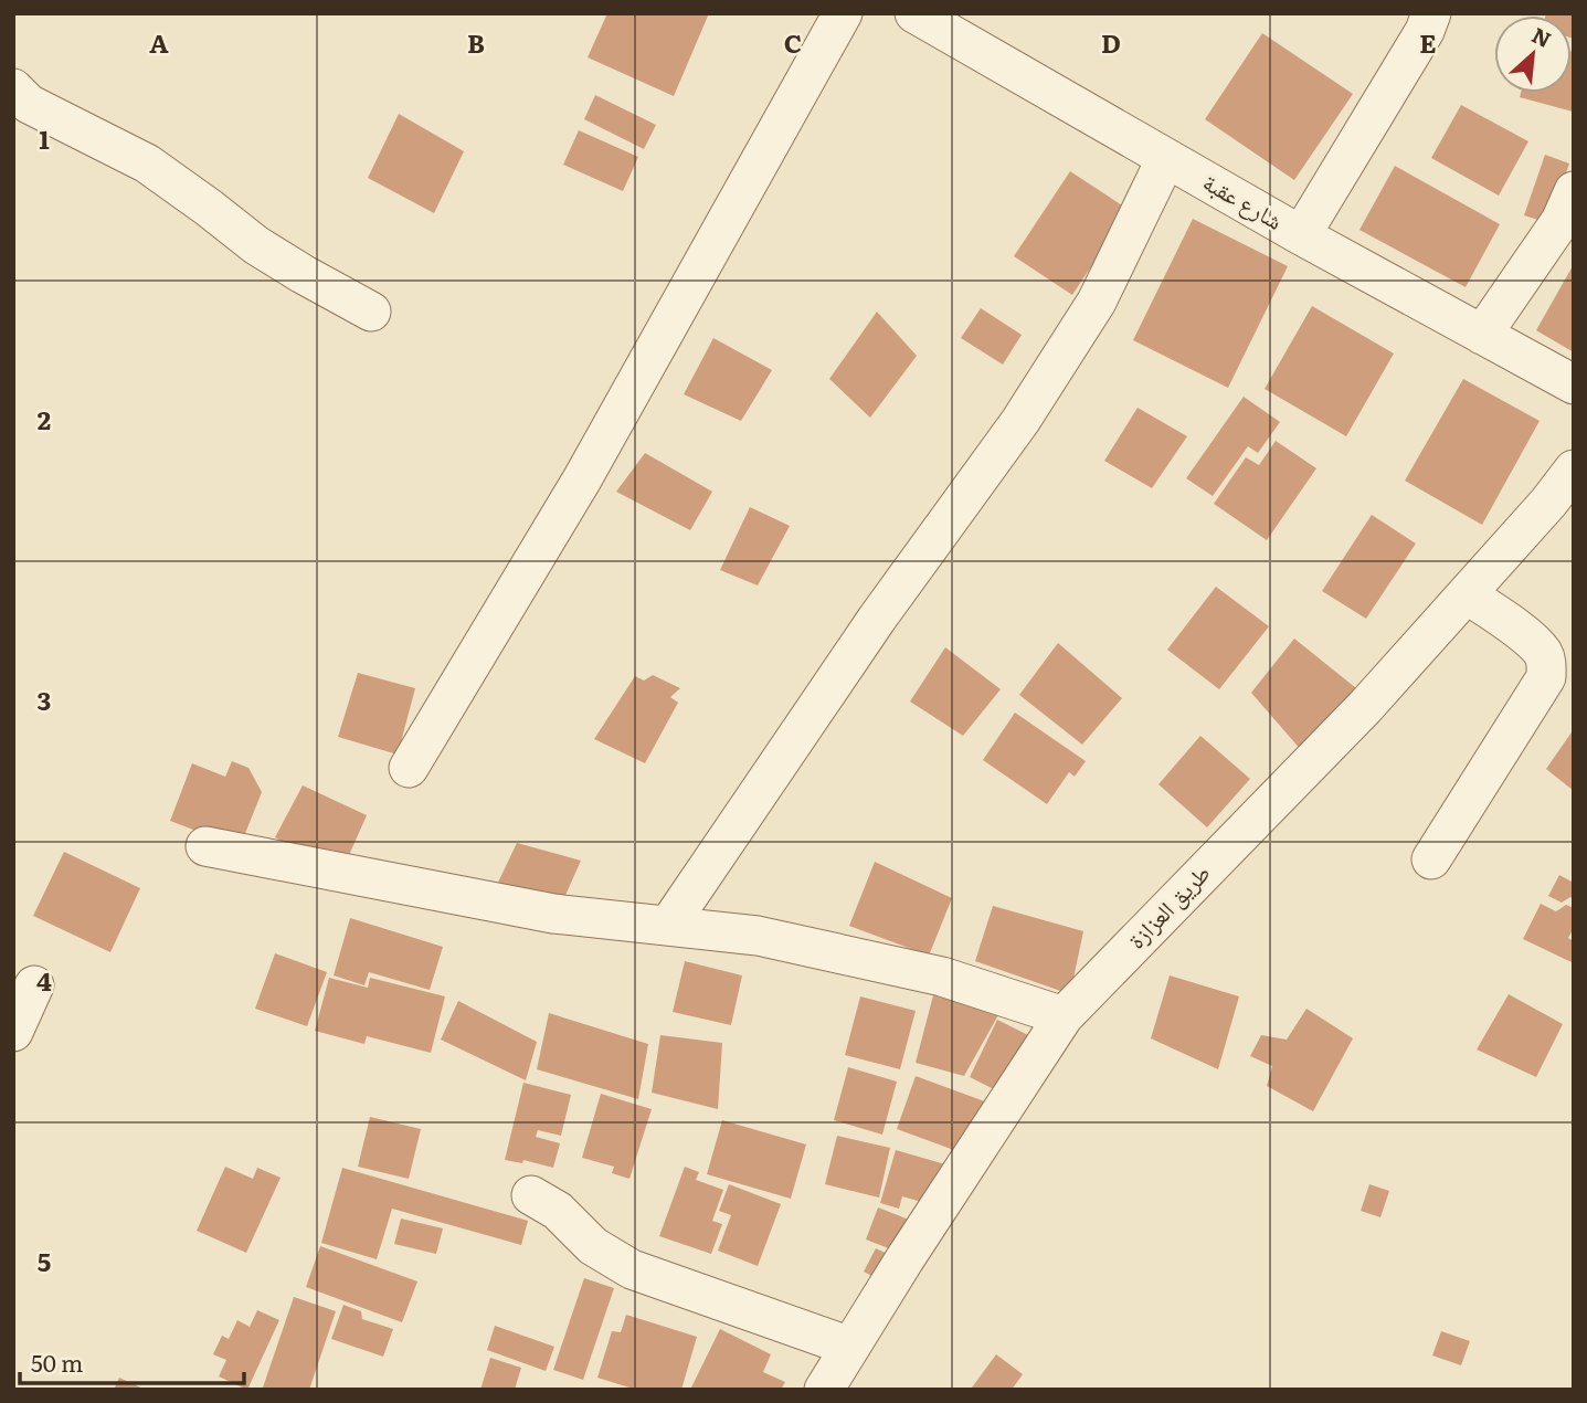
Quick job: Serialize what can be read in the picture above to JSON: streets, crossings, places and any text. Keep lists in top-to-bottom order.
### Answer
{
  "streets": {
    "street": ["شارع عقبة", "طريق العزازة"]
  },
  "scale_bar": "50 m",
  "north": "top right",
  "grid": {
    "columns": [
      "A",
      "B",
      "C",
      "D",
      "E"
    ],
    "rows": [
      "1",
      "2",
      "3",
      "4",
      "5"
    ]
  }
}
